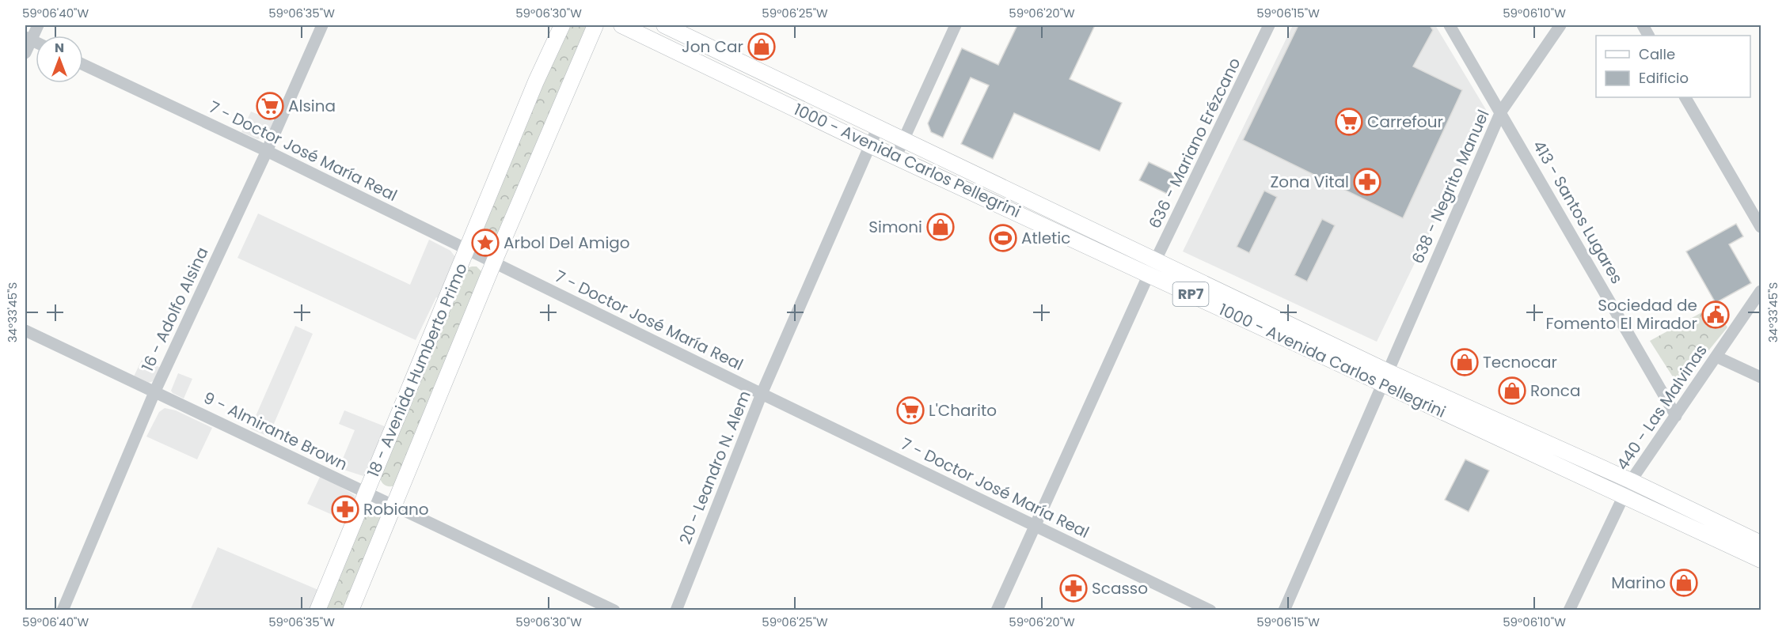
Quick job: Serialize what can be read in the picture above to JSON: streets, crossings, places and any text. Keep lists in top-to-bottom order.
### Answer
{
  "streets": {
    "main road": ["1000 - Avenida Carlos Pellegrini", "RP7", "18 - Avenida Humberto Primo"],
    "street": [
      "636 - Mariano Erézcano",
      "7 - Doctor José María Real",
      "638 - Negrito Manuel",
      "413 - Santos Lugares",
      "16 - Adolfo Alsina",
      "440 - Las Malvinas",
      "9 - Almirante Brown",
      "20 - Leandro N. Alem"
    ]
  },
  "crossings": [
    ["636 - Mariano Erézcano", "7 - Doctor José María Real"],
    ["636 - Mariano Erézcano", "1000 - Avenida Carlos Pellegrini"],
    ["7 - Doctor José María Real", "16 - Adolfo Alsina"],
    ["7 - Doctor José María Real", "18 - Avenida Humberto Primo"],
    ["7 - Doctor José María Real", "20 - Leandro N. Alem"],
    ["1000 - Avenida Carlos Pellegrini", "638 - Negrito Manuel"],
    ["1000 - Avenida Carlos Pellegrini", "440 - Las Malvinas"],
    ["1000 - Avenida Carlos Pellegrini", "20 - Leandro N. Alem"],
    ["638 - Negrito Manuel", "413 - Santos Lugares"],
    ["413 - Santos Lugares", "440 - Las Malvinas"],
    ["16 - Adolfo Alsina", "9 - Almirante Brown"],
    ["18 - Avenida Humberto Primo", "9 - Almirante Brown"]
  ],
  "places": {
    "shop": [
      "Jon Car",
      "Simoni",
      "Tecnocar",
      "Ronca",
      "Marino"
    ],
    "supermarket": ["Alsina", "Carrefour", "L'Charito"],
    "pharmacy": ["Zona Vital", "Robiano", "Scasso"],
    "sports": ["Atletic"],
    "place": ["Arbol Del Amigo"],
    "public building": ["Sociedad de Fomento El Mirador"]
  },
  "legend": ["Calle", "Edificio"],
  "north": "top",
  "coordinates": [
    "59°06'40\"W",
    "59°06'35\"W",
    "59°06'30\"W",
    "59°06'25\"W",
    "59°06'20\"W",
    "59°06'15\"W",
    "59°06'10\"W",
    "34°33'45\"S"
  ]
}
